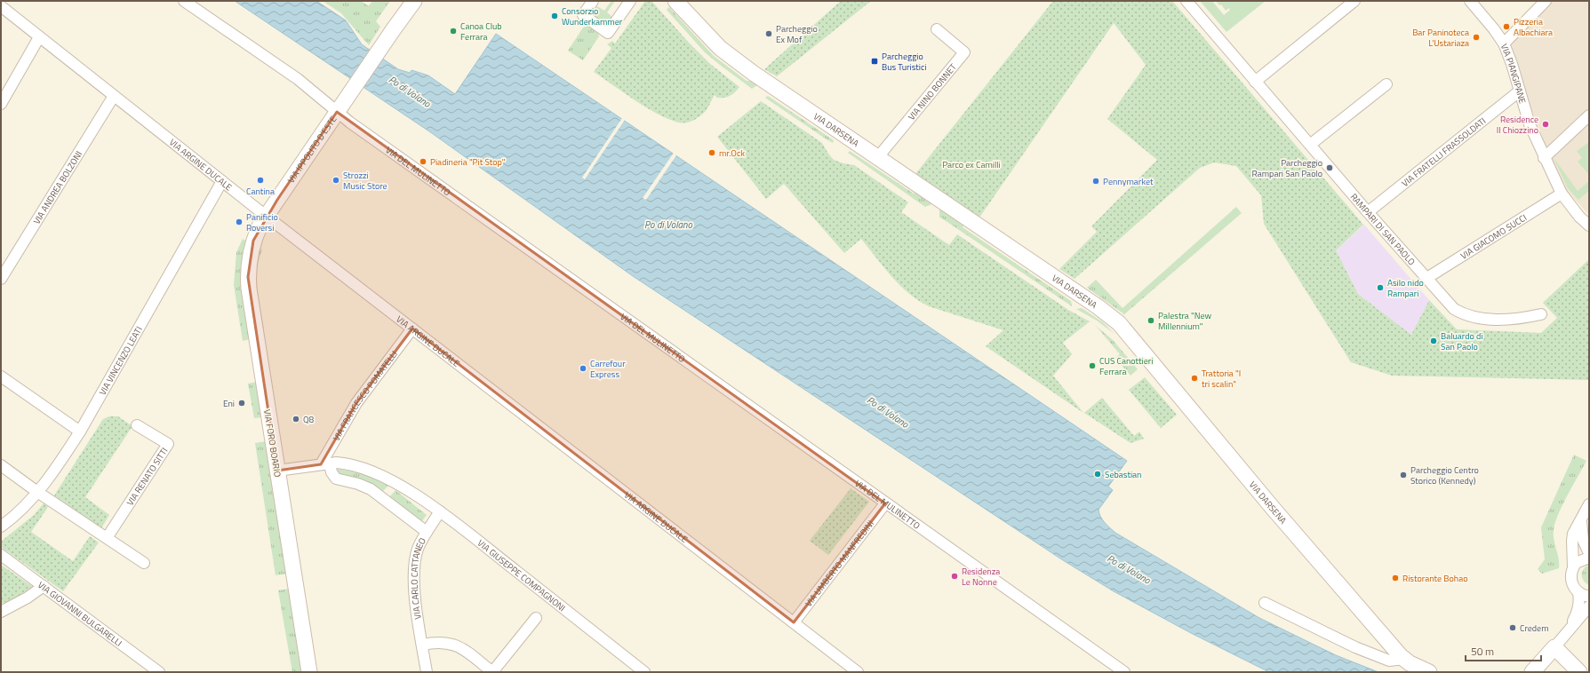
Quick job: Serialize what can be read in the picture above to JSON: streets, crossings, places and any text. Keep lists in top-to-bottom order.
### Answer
{
  "streets": {
    "main road": ["VIA DARSENA", "VIA IPPOLITO D'ESTE", "VIA FORO BOARIO"],
    "street": [
      "VIA PIANGIPANE",
      "VIA NINO BONNET",
      "VIA FRATELLI FRASSOLDATI",
      "VIA ARGINE DUCALE",
      "VIA DEL MULINETTO",
      "VIA ANDREA BOLZONI",
      "RAMPARI DI SAN PAOLO",
      "VIA GIACOMO SUCCI",
      "VIA VINCENZO LEATI",
      "VIA FRANCESCO POMATELLI",
      "VIA RENATO SITTI",
      "VIA UMBERTO MANFREDINI",
      "VIA GIUSEPPE COMPAGNONI",
      "VIA CARLO CATTANEO",
      "VIA GIOVANNI BULGARELLI"
    ]
  },
  "crossings": [
    ["VIA PIANGIPANE", "VIA FRATELLI FRASSOLDATI"],
    ["VIA PIANGIPANE", "VIA GIACOMO SUCCI"],
    ["VIA NINO BONNET", "VIA DARSENA"],
    ["VIA IPPOLITO D'ESTE", "VIA ARGINE DUCALE"],
    ["VIA IPPOLITO D'ESTE", "VIA DEL MULINETTO"],
    ["VIA IPPOLITO D'ESTE", "VIA FORO BOARIO"],
    ["VIA FRATELLI FRASSOLDATI", "RAMPARI DI SAN PAOLO"],
    ["VIA ARGINE DUCALE", "VIA ANDREA BOLZONI"],
    ["VIA ARGINE DUCALE", "VIA VINCENZO LEATI"],
    ["VIA ARGINE DUCALE", "VIA FRANCESCO POMATELLI"],
    ["VIA ARGINE DUCALE", "VIA FORO BOARIO"],
    ["VIA ARGINE DUCALE", "VIA UMBERTO MANFREDINI"],
    ["VIA DEL MULINETTO", "VIA UMBERTO MANFREDINI"],
    ["RAMPARI DI SAN PAOLO", "VIA GIACOMO SUCCI"],
    ["VIA FRANCESCO POMATELLI", "VIA GIUSEPPE COMPAGNONI"],
    ["VIA FORO BOARIO", "VIA GIUSEPPE COMPAGNONI"],
    ["VIA GIUSEPPE COMPAGNONI", "VIA CARLO CATTANEO"]
  ],
  "water": ["Po di Volano"],
  "parks": ["Parco ex Camilli"],
  "places": {
    "other": [
      "Consorzio Wunderkammer",
      "Pizzeria Albachiara",
      "Canoa Club Ferrara",
      "Parcheggio Ex Mof",
      "Bar Paninoteca L'Ustariaza",
      "Residence Il Chiozzino",
      "mr.Ock",
      "Piadineria \"Pit Stop\"",
      "Parcheggio Rampari San Paolo",
      "Cantina",
      "Strozzi Music Store",
      "Pennymarket",
      "Panificio Roversi",
      "Asilo nido Rampari",
      "Palestra \"New Millennium\"",
      "Baluardo di San Paolo",
      "CUS Canottieri Ferrara",
      "Carrefour Express",
      "Trattoria \"I tri scalin\"",
      "Eni",
      "Q8",
      "Sebastian",
      "Parcheggio Centro Storico (Kennedy)",
      "Residenza Le Nonne",
      "Ristorante Bohao",
      "Credem"
    ],
    "transit": ["Parcheggio Bus Turistici"]
  },
  "scale_bar": "50 m"
}
